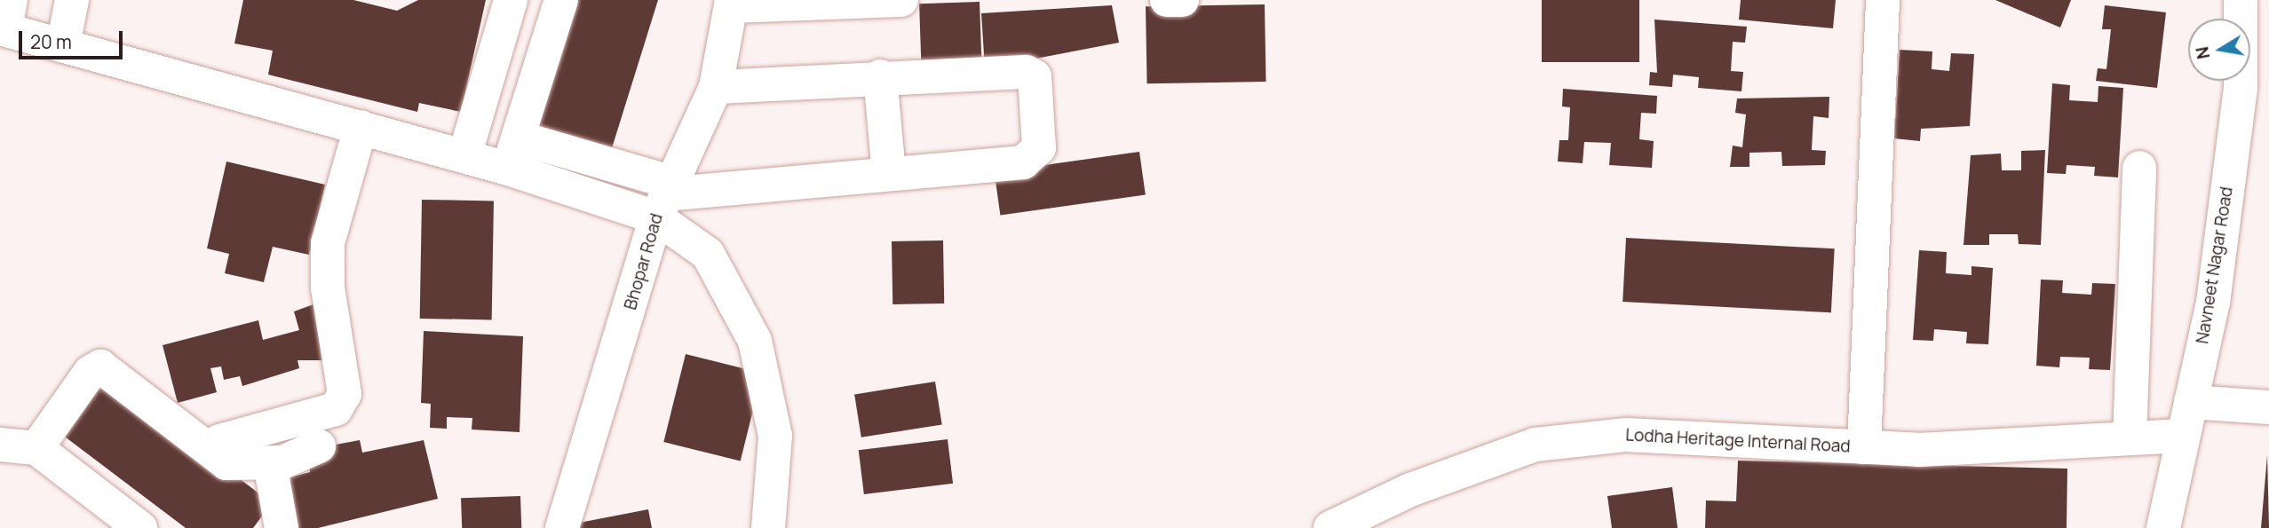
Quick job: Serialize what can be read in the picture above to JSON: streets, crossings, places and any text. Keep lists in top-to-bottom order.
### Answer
{
  "streets": {
    "street": ["Bhopar Road", "Navneet Nagar Road", "Lodha Heritage Internal Road"]
  },
  "crossings": [
    ["Navneet Nagar Road", "Lodha Heritage Internal Road"]
  ],
  "scale_bar": "20 m",
  "north": "left"
}
